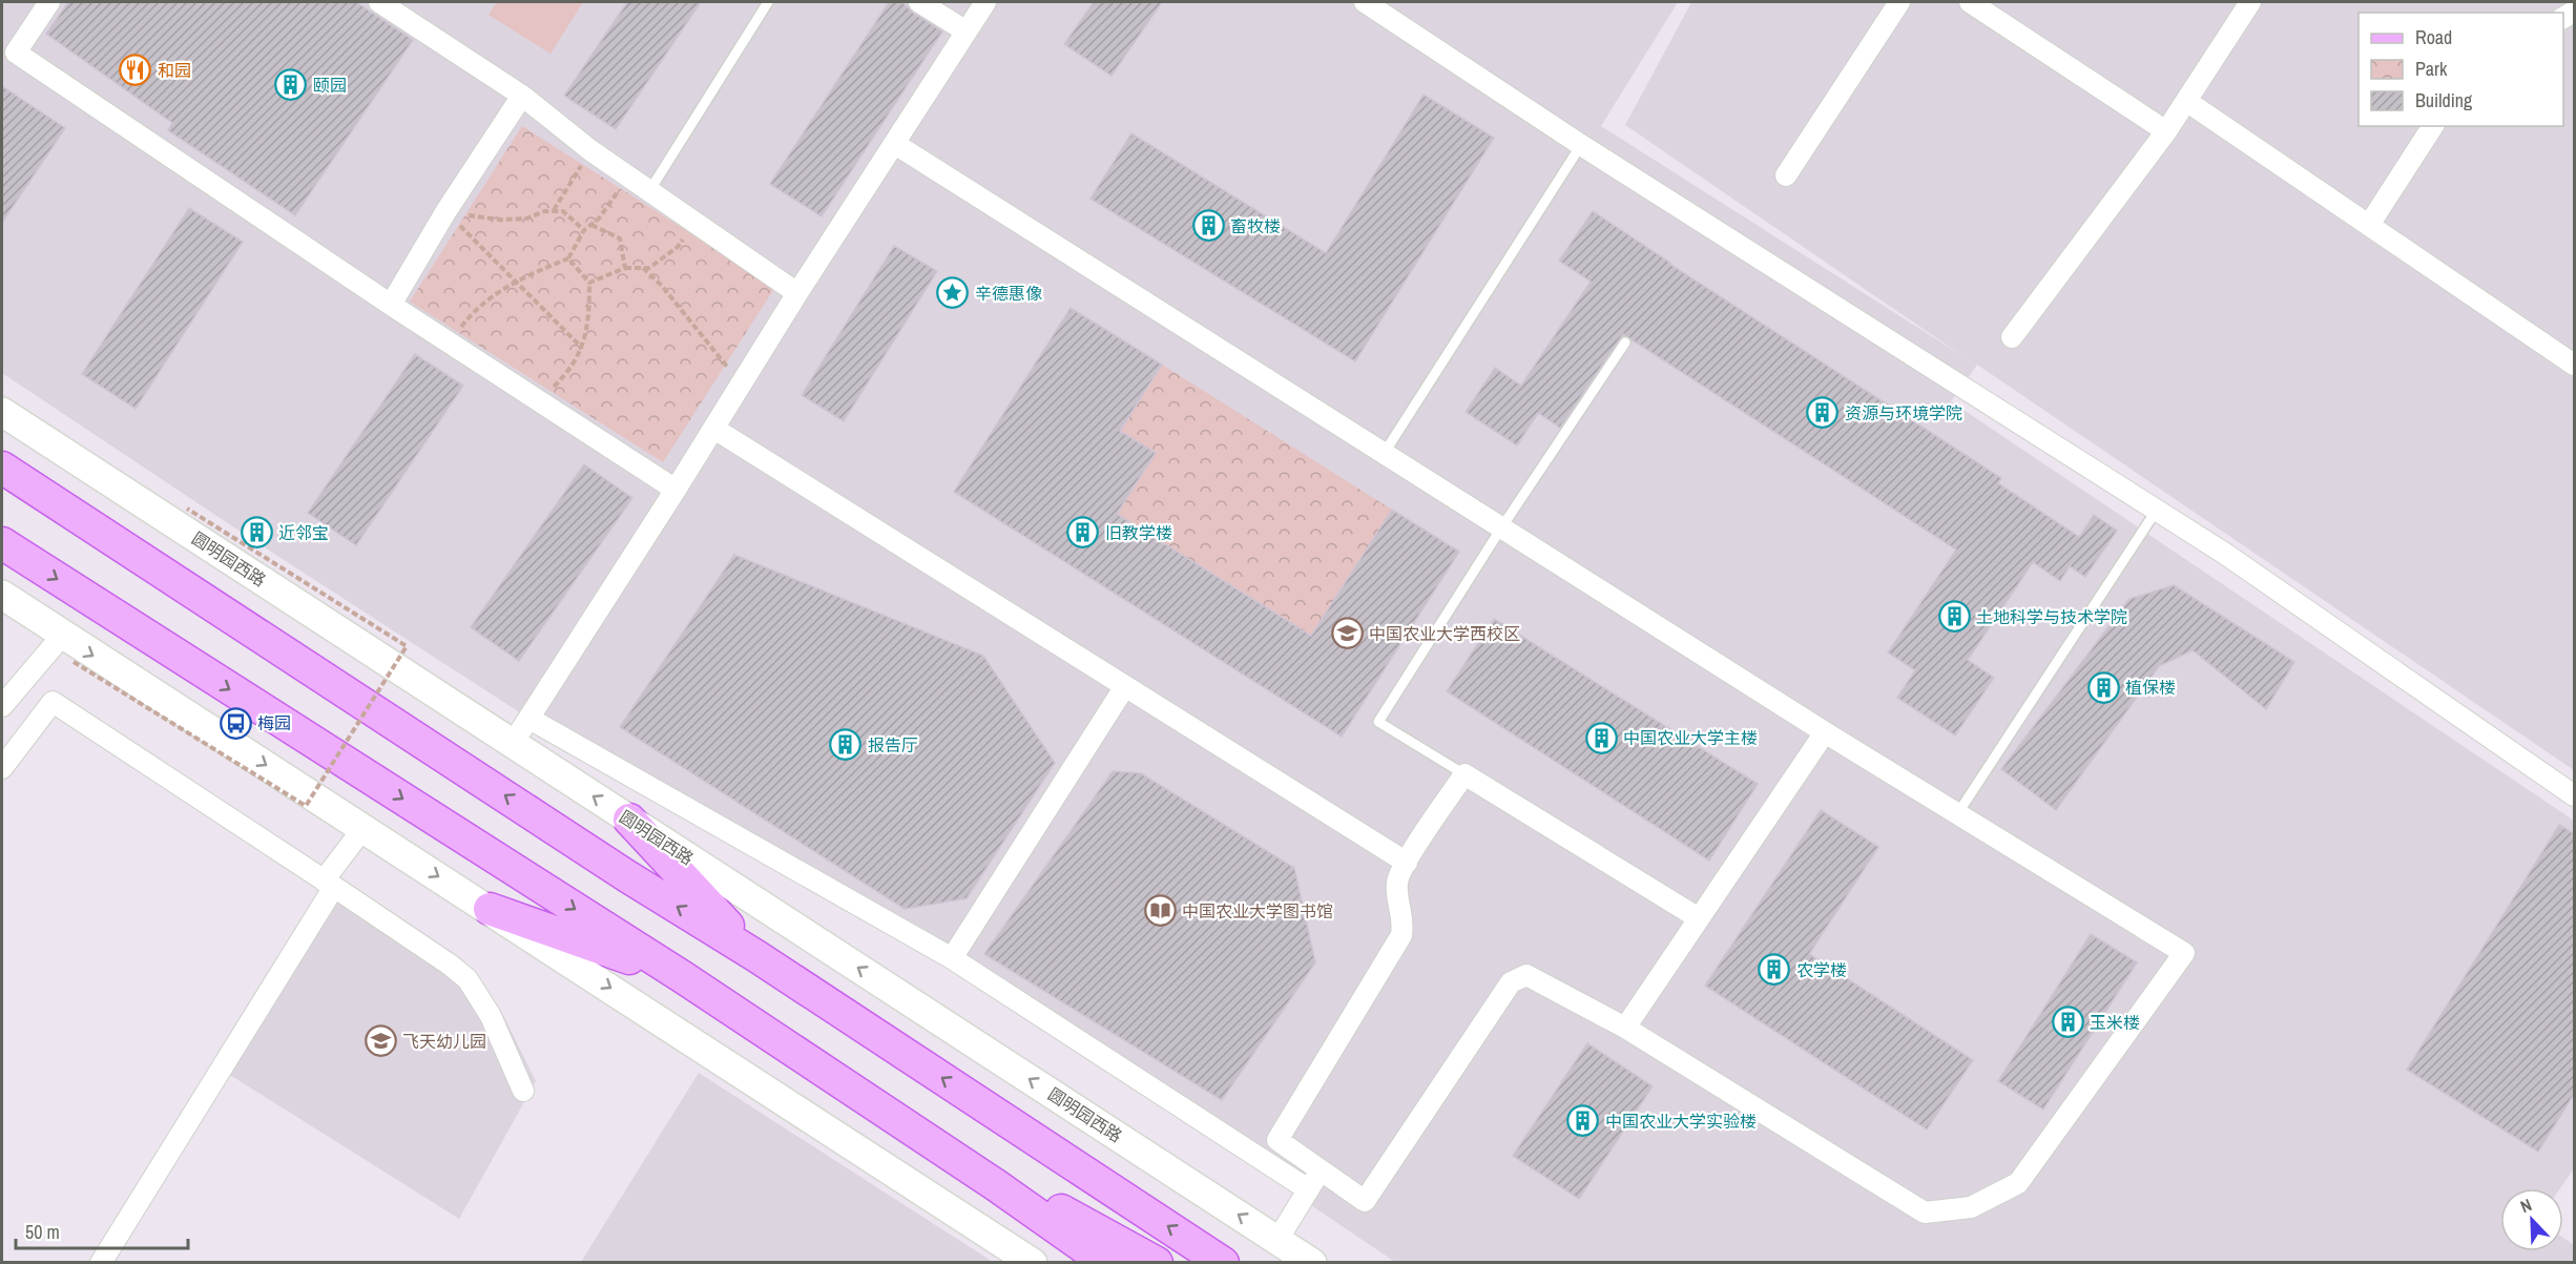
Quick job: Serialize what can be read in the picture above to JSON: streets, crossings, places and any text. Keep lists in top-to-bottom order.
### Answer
{
  "streets": {
    "street": ["圆明园西路"]
  },
  "places": {
    "restaurant": ["和园"],
    "building": [
      "颐园",
      "畜牧楼",
      "资源与环境学院",
      "近邻宝",
      "旧教学楼",
      "土地科学与技术学院",
      "植保楼",
      "中国农业大学主楼",
      "报告厅",
      "农学楼",
      "玉米楼",
      "中国农业大学实验楼"
    ],
    "place": ["辛德惠像"],
    "school or university": ["中国农业大学西校区", "飞天幼儿园"],
    "bus stop": ["梅园"],
    "library": ["中国农业大学图书馆"]
  },
  "legend": ["Road", "Park", "Building"],
  "scale_bar": "50 m",
  "north": "top left"
}
